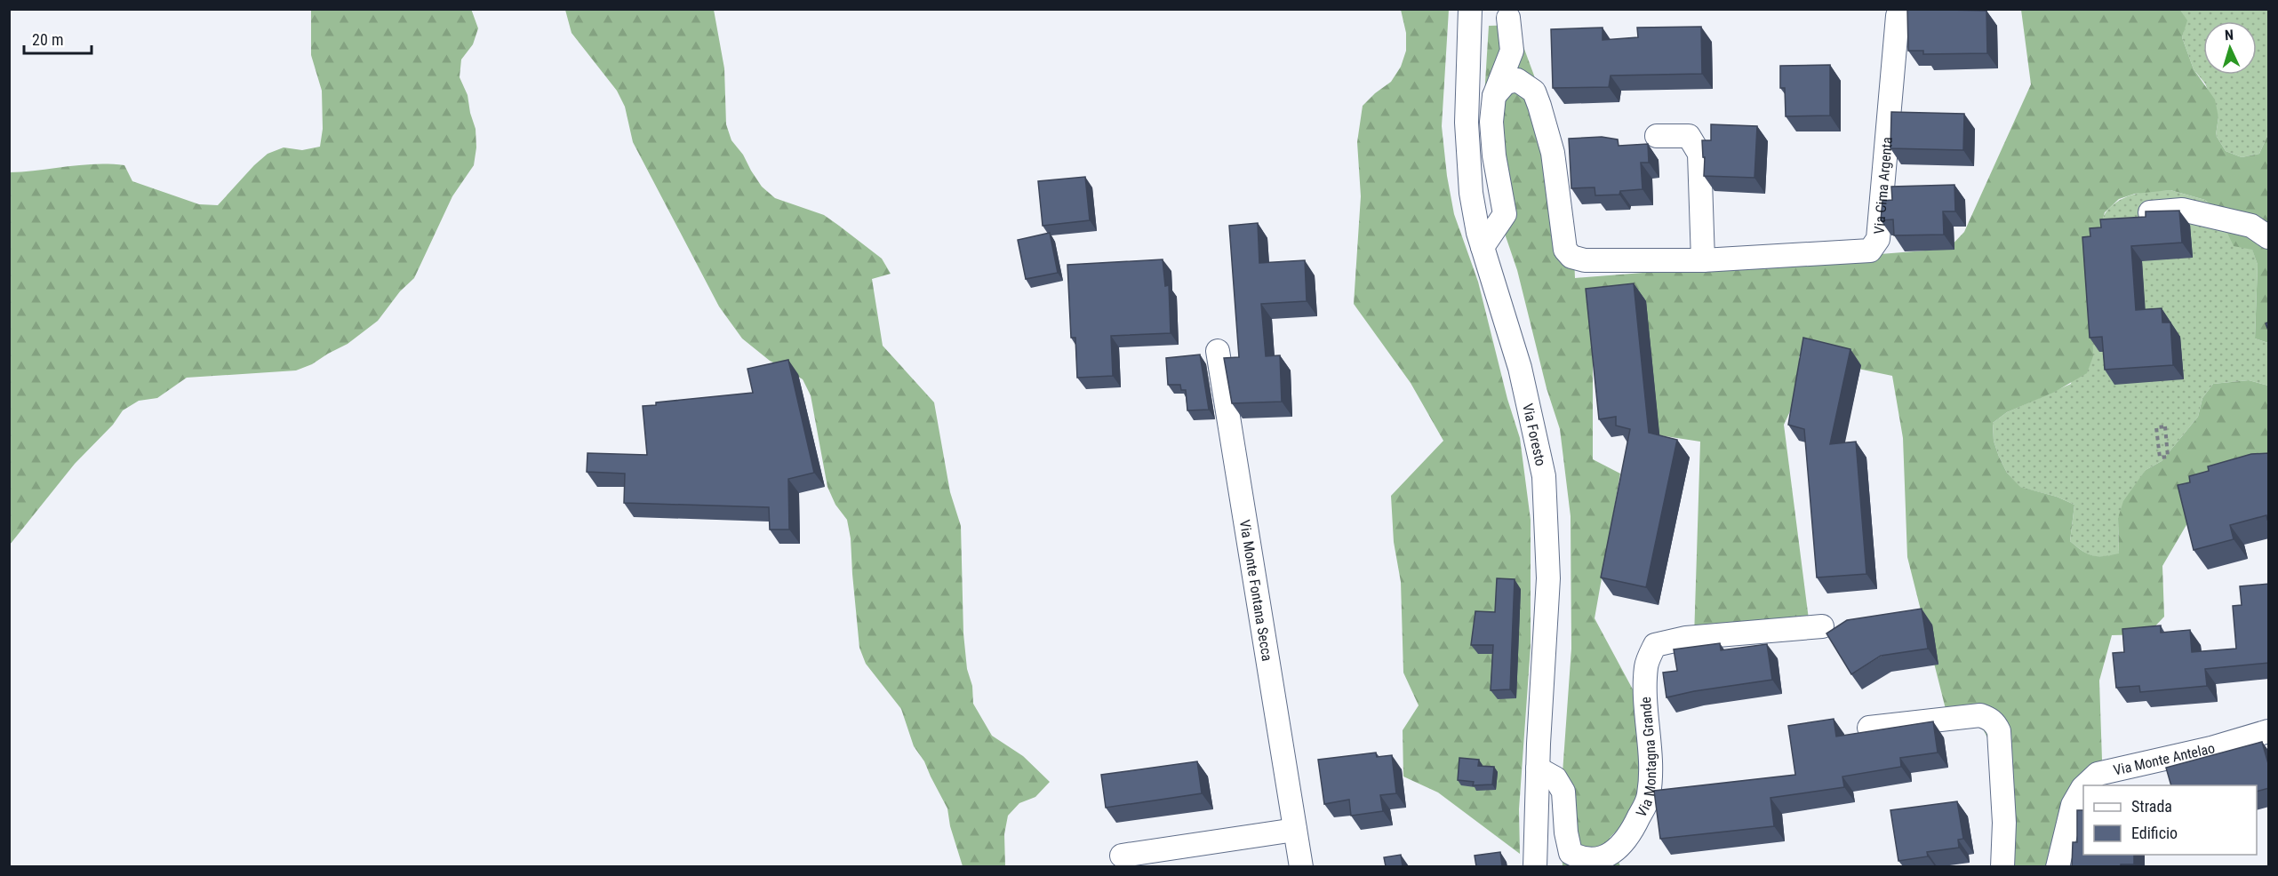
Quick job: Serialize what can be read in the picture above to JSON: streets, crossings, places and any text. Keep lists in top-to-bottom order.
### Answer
{
  "streets": {
    "street": [
      "Via Cima Argenta",
      "Via Foresto",
      "Via Monte Fontana Secca",
      "Via Montagna Grande",
      "Via Monte Antelao"
    ]
  },
  "crossings": [
    ["Via Foresto", "Via Montagna Grande"]
  ],
  "legend": ["Strada", "Edificio"],
  "scale_bar": "20 m",
  "north": "top"
}
